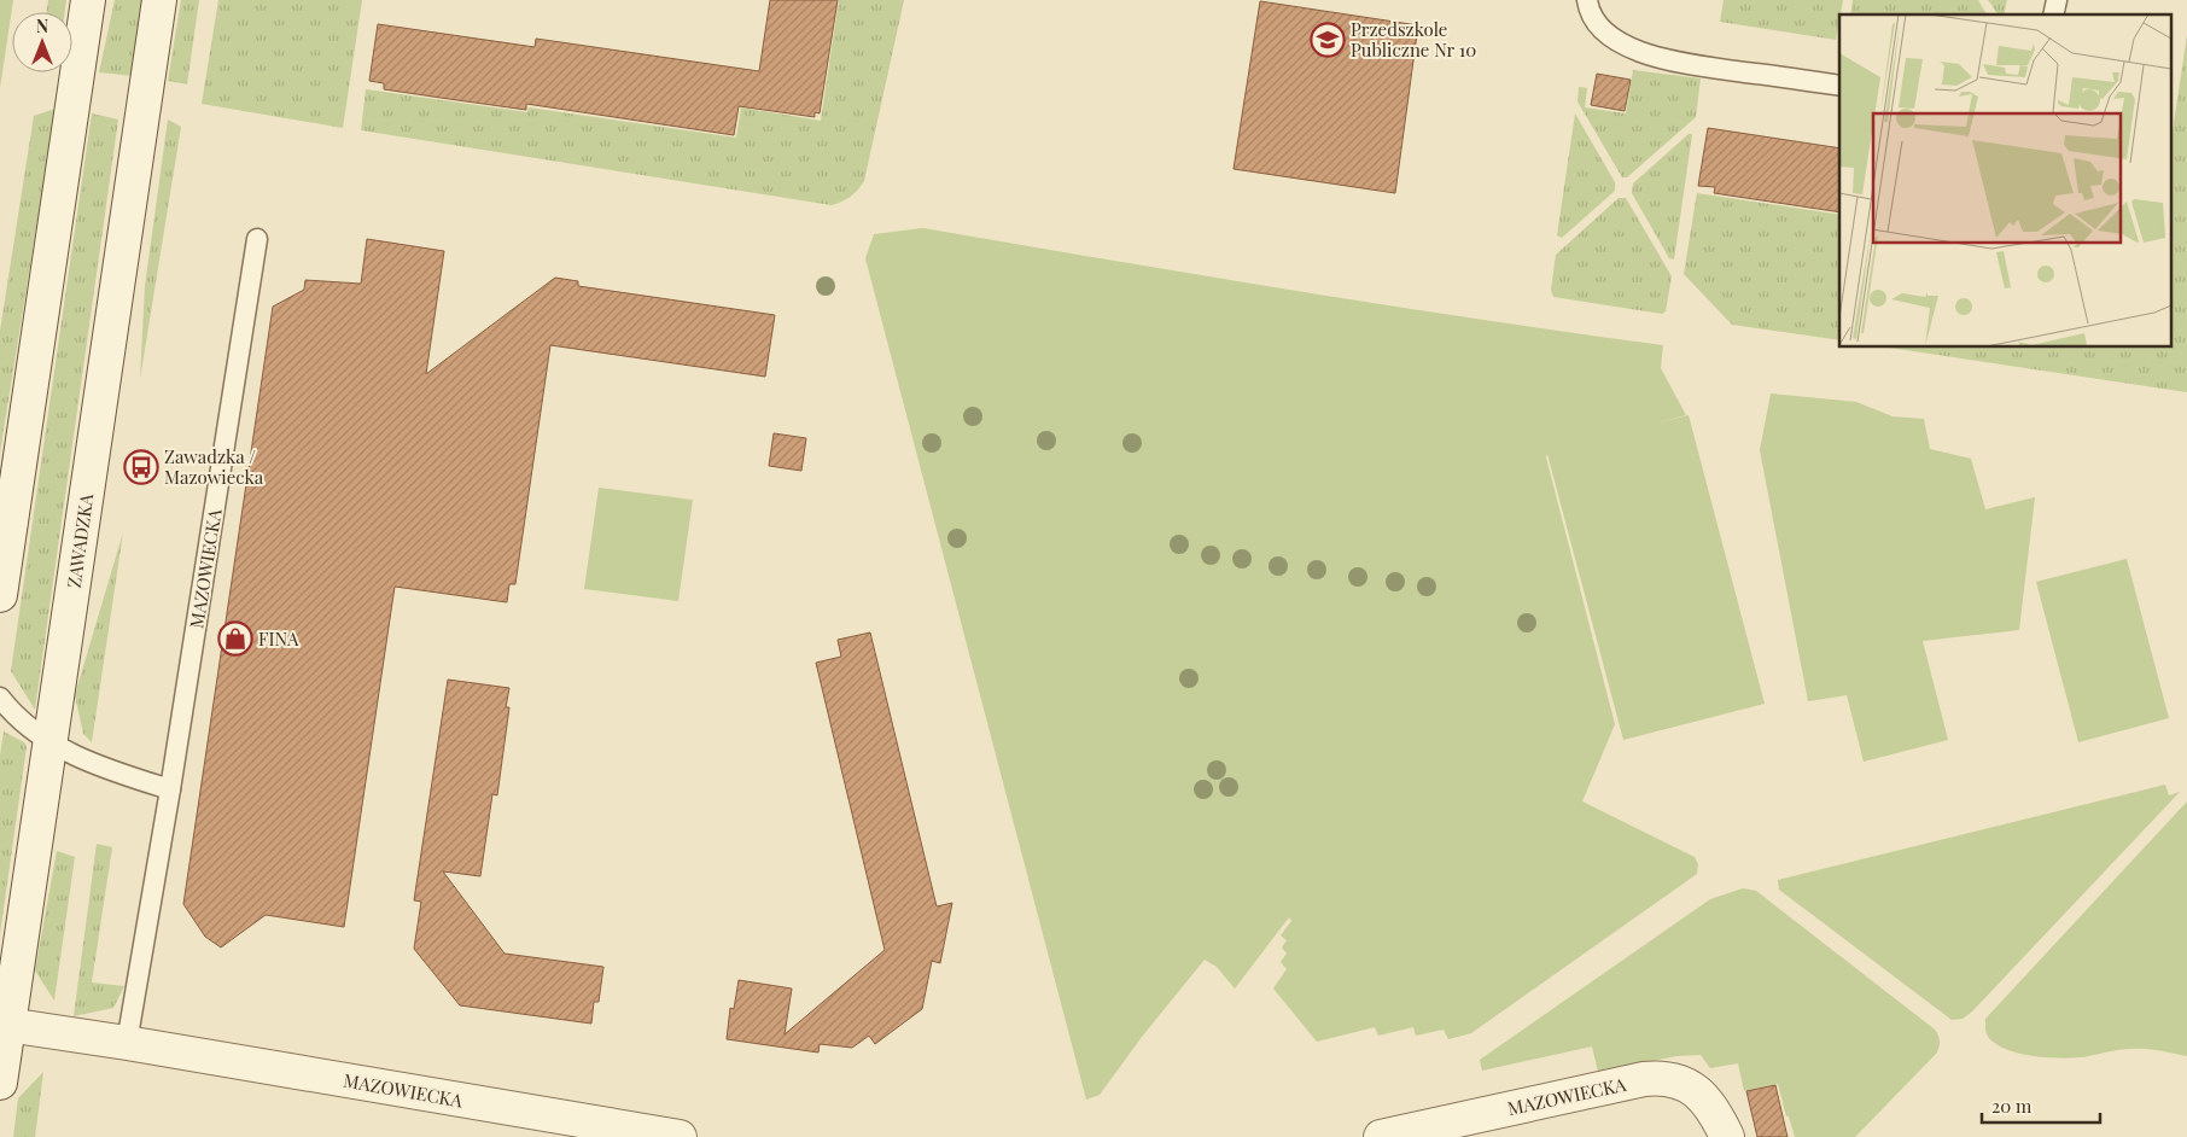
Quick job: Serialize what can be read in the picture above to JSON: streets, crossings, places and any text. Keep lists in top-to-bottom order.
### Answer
{
  "streets": {
    "street": ["ZAWADZKA", "MAZOWIECKA"]
  },
  "crossings": [
    ["ZAWADZKA", "MAZOWIECKA"]
  ],
  "places": {
    "school or university": ["Przedszkole Publiczne Nr 10"],
    "bus stop": ["Zawadzka / Mazowiecka"],
    "shop": ["FINA"]
  },
  "scale_bar": "20 m",
  "north": "top"
}
